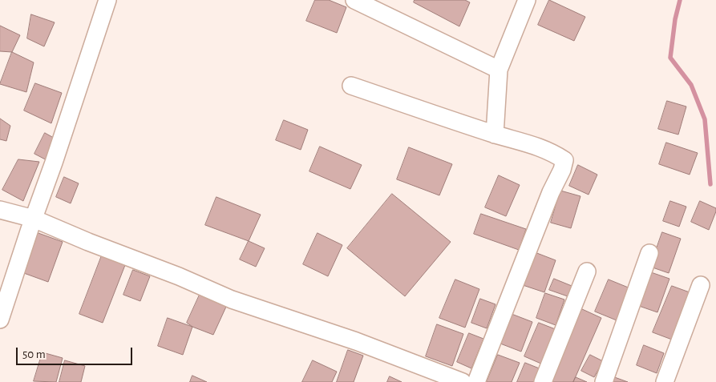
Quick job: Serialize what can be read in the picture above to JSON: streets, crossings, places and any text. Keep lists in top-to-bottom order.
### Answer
{
  "scale_bar": "50 m"
}
